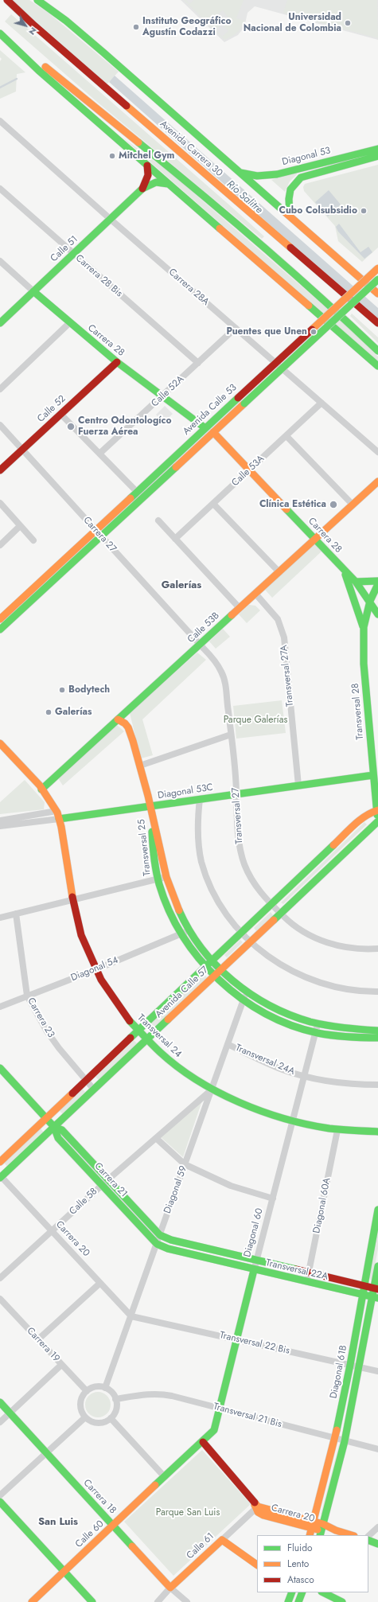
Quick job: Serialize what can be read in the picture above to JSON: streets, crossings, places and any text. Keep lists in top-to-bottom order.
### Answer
{
  "streets": {
    "main road": [
      "Avenida Carrera 30",
      "Diagonal 53",
      "Calle 51",
      "Carrera 28",
      "Calle 52",
      "Avenida Calle 53",
      "Calle 53B",
      "Transversal 28",
      "Diagonal 53C",
      "Transversal 25",
      "Avenida Calle 57",
      "Transversal 24",
      "Carrera 21",
      "Diagonal 60",
      "Carrera 20",
      "Transversal 22A",
      "Diagonal 61B",
      "Carrera 18",
      "Calle 60",
      "Calle 61"
    ],
    "street": [
      "Carrera 28 Bis",
      "Carrera 28A",
      "Calle 52A",
      "Calle 53A",
      "Carrera 27",
      "Transversal 27A",
      "Transversal 27",
      "Diagonal 54",
      "Carrera 23",
      "Transversal 24A",
      "Diagonal 59",
      "Calle 58",
      "Diagonal 60A",
      "Transversal 22 Bis",
      "Carrera 19",
      "Transversal 21 Bis"
    ]
  },
  "crossings": [
    ["Avenida Carrera 30", "Diagonal 53"],
    ["Calle 51", "Carrera 28 Bis"],
    ["Calle 51", "Carrera 28A"],
    ["Calle 51", "Carrera 28"],
    ["Carrera 28 Bis", "Calle 52A"],
    ["Carrera 28A", "Calle 52A"],
    ["Carrera 28A", "Calle 53A"],
    ["Carrera 28", "Calle 52A"],
    ["Carrera 28", "Calle 52"],
    ["Carrera 28", "Avenida Calle 53"],
    ["Carrera 28", "Calle 53A"],
    ["Carrera 28", "Calle 53B"],
    ["Carrera 28", "Transversal 28"],
    ["Calle 52", "Carrera 27"],
    ["Avenida Calle 53", "Carrera 27"],
    ["Carrera 27", "Calle 53B"],
    ["Carrera 27", "Transversal 27"],
    ["Calle 53B", "Transversal 27A"],
    ["Calle 53B", "Transversal 27"],
    ["Calle 53B", "Transversal 25"],
    ["Calle 53B", "Transversal 24"],
    ["Transversal 27A", "Diagonal 53C"],
    ["Transversal 28", "Diagonal 53C"],
    ["Transversal 28", "Avenida Calle 57"],
    ["Diagonal 53C", "Transversal 27"],
    ["Diagonal 53C", "Transversal 25"],
    ["Diagonal 53C", "Transversal 24"],
    ["Transversal 27", "Avenida Calle 57"],
    ["Transversal 25", "Diagonal 54"],
    ["Transversal 25", "Avenida Calle 57"],
    ["Transversal 25", "Diagonal 59"],
    ["Transversal 25", "Diagonal 60"],
    ["Diagonal 54", "Carrera 23"],
    ["Diagonal 54", "Transversal 24"],
    ["Avenida Calle 57", "Carrera 23"],
    ["Avenida Calle 57", "Transversal 24"],
    ["Avenida Calle 57", "Carrera 21"],
    ["Avenida Calle 57", "Carrera 20"],
    ["Transversal 24", "Diagonal 59"],
    ["Transversal 24", "Calle 58"],
    ["Transversal 24", "Diagonal 60A"],
    ["Transversal 24", "Diagonal 60"],
    ["Transversal 24A", "Diagonal 59"],
    ["Transversal 24A", "Diagonal 60"],
    ["Carrera 21", "Diagonal 59"],
    ["Carrera 21", "Calle 58"],
    ["Carrera 21", "Transversal 22A"],
    ["Diagonal 59", "Calle 58"],
    ["Diagonal 59", "Carrera 20"],
    ["Diagonal 59", "Transversal 22A"],
    ["Diagonal 59", "Transversal 22 Bis"],
    ["Diagonal 59", "Carrera 19"],
    ["Diagonal 59", "Transversal 21 Bis"],
    ["Calle 58", "Carrera 20"],
    ["Diagonal 60A", "Transversal 22A"],
    ["Diagonal 60", "Transversal 22A"],
    ["Diagonal 60", "Transversal 22 Bis"],
    ["Diagonal 60", "Transversal 21 Bis"],
    ["Diagonal 60", "Calle 60"],
    ["Carrera 20", "Transversal 22 Bis"],
    ["Carrera 20", "Diagonal 61B"],
    ["Carrera 20", "Calle 61"],
    ["Transversal 22A", "Diagonal 61B"],
    ["Transversal 22 Bis", "Diagonal 61B"],
    ["Carrera 19", "Transversal 21 Bis"],
    ["Diagonal 61B", "Transversal 21 Bis"],
    ["Carrera 18", "Calle 60"],
    ["Carrera 18", "Calle 61"]
  ],
  "districts": ["Galerías", "San Luis"],
  "water": ["Río Salitre"],
  "parks": ["Parque Galerías", "Parque San Luis"],
  "places": [
    "Universidad Nacional de Colombia",
    "Instituto Geográfico Agustín Codazzi",
    "Mitchel Gym",
    "Cubo Colsubsidio",
    "Puentes que Unen",
    "Centro Odontologíco Fuerza Aérea",
    "Clínica Estética",
    "Bodytech",
    "Galerías"
  ],
  "legend": ["Fluido", "Lento", "Atasco"],
  "north": "bottom right"
}
